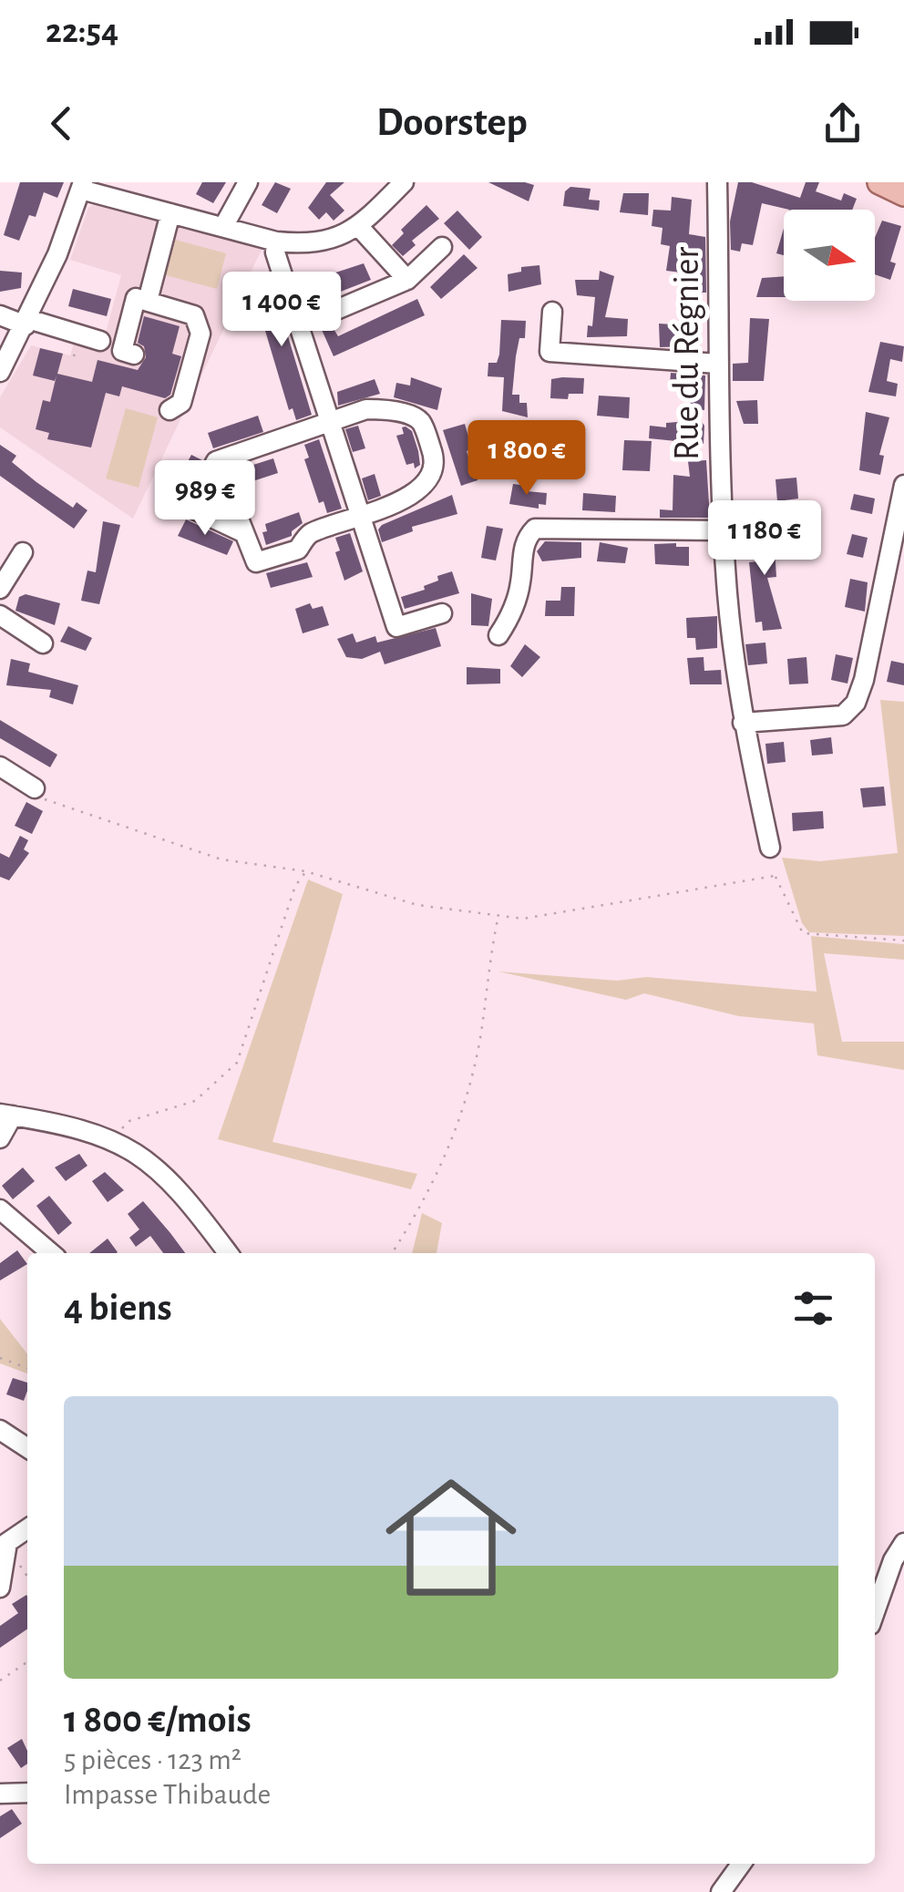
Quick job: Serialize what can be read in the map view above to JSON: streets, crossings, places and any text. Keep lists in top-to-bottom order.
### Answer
{
  "streets": {
    "street": ["Rue du Régnier"]
  },
  "north": "right",
  "page": {
    "status": "22:54",
    "header": "Doorstep",
    "price": [
      "1 400 €",
      "1 800 €",
      "989 €",
      "1 180 €"
    ],
    "heading": "4 biens",
    "list": [
      {
        "name": "1 800 €/mois",
        "note": "5 pièces · 123 m² · Impasse Thibaude"
      }
    ]
  }
}
